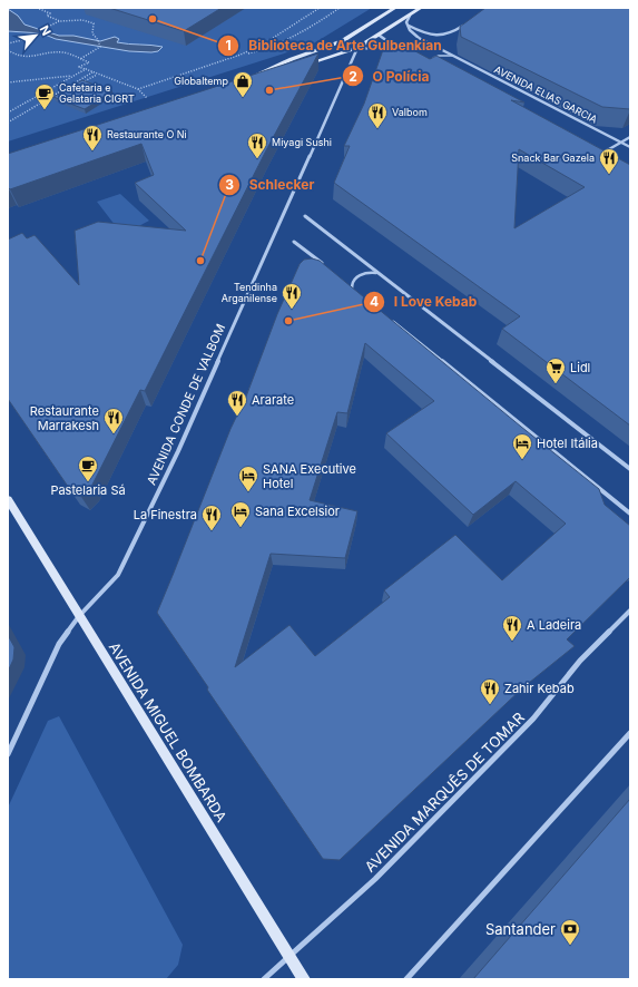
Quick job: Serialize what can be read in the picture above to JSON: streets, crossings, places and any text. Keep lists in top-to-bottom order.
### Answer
{
  "streets": {
    "main road": ["AVENIDA MIGUEL BOMBARDA"],
    "street": ["AVENIDA ELIAS GARCIA", "AVENIDA CONDE DE VALBOM", "AVENIDA MARQUÊS DE TOMAR"]
  },
  "crossings": [
    ["AVENIDA CONDE DE VALBOM", "AVENIDA MIGUEL BOMBARDA"],
    ["AVENIDA MIGUEL BOMBARDA", "AVENIDA MARQUÊS DE TOMAR"]
  ],
  "places": {
    "other": [
      "Biblioteca de Arte Gulbenkian",
      "O Polícia",
      "Schlecker",
      "I Love Kebab"
    ],
    "shop": ["Globaltemp"],
    "cafe": ["Cafetaria e Gelataria CIGRT", "Pastelaria Sá"],
    "restaurant": [
      "Valbom",
      "Restaurante O Ni",
      "Miyagi Sushi",
      "Snack Bar Gazela",
      "Tendinha Arganilense",
      "Ararate",
      "Restaurante Marrakesh",
      "La Finestra",
      "A Ladeira",
      "Zahir Kebab"
    ],
    "supermarket": ["Lidl"],
    "hotel": ["Hotel Itália", "SANA Executive Hotel", "Sana Excelsior"],
    "bank": ["Santander"]
  },
  "north": "top right"
}
